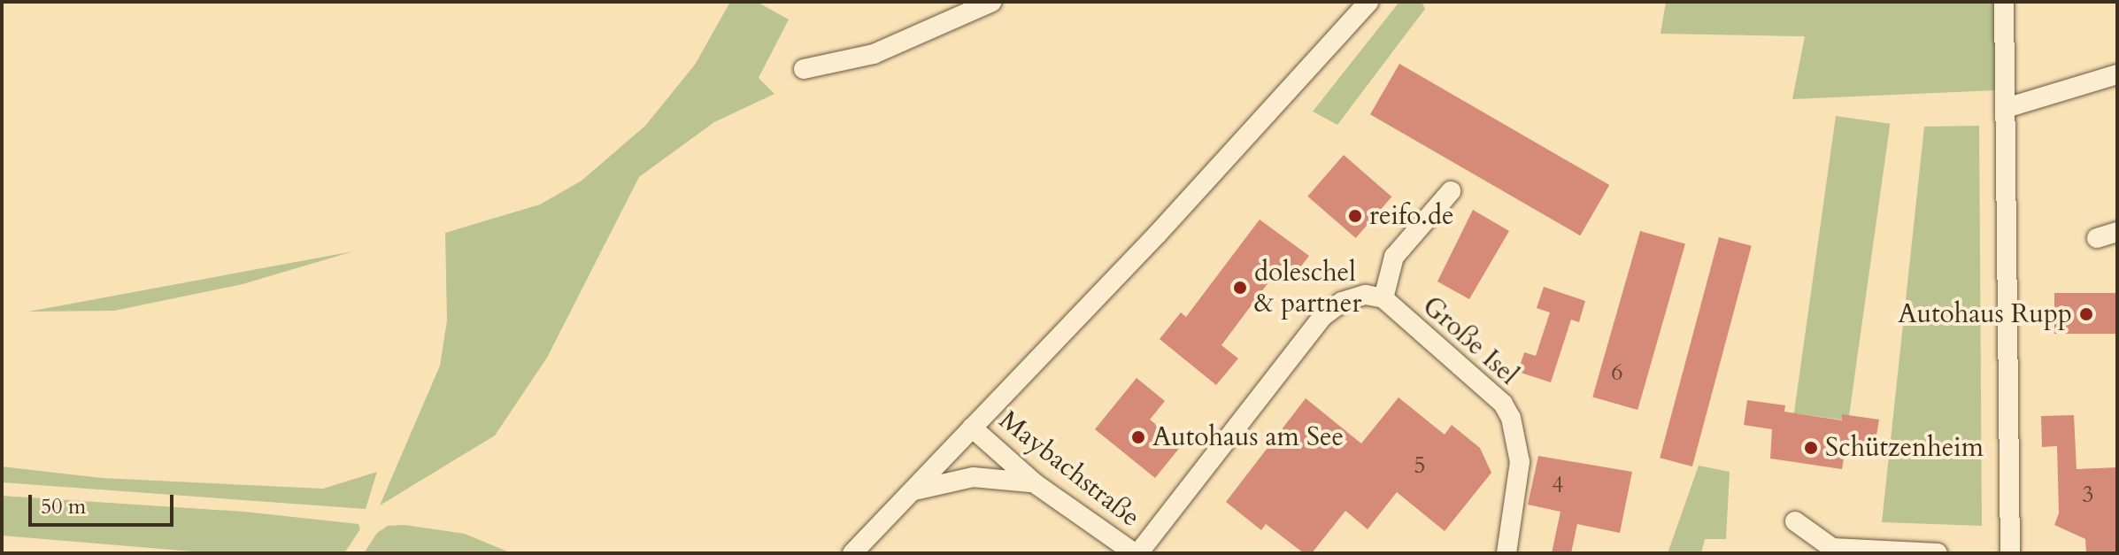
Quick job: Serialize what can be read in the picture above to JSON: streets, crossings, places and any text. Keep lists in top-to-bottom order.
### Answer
{
  "streets": {
    "street": ["Große Isel", "Maybachstraße"]
  },
  "crossings": [
    ["Große Isel", "Maybachstraße"]
  ],
  "places": [
    "reifo.de",
    "doleschel & partner",
    "Autohaus Rupp",
    "Autohaus am See",
    "Schützenheim"
  ],
  "house_numbers": [
    "6",
    "5",
    "4",
    "3"
  ],
  "scale_bar": "50 m"
}
